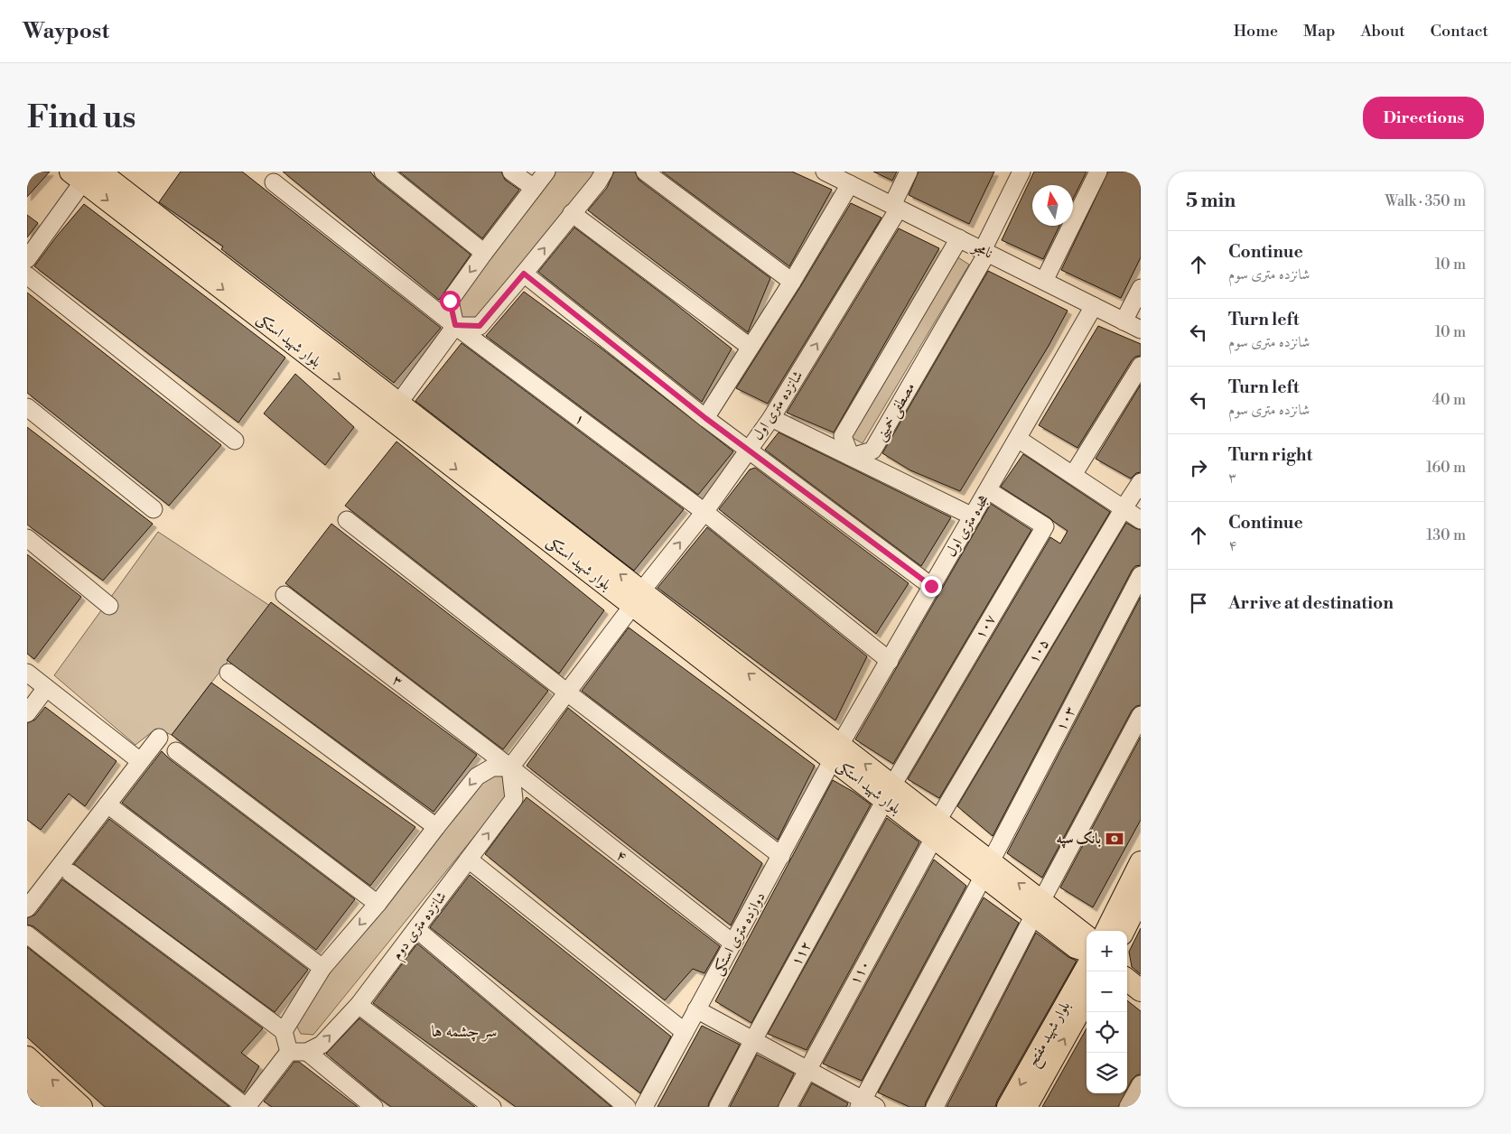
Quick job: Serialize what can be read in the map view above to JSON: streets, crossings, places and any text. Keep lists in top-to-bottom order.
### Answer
{
  "streets": {
    "main road": ["بلوار شهید استکی", "بلوار شهید مفتح"],
    "street": [
      "نامجو",
      "شانزده متری اول",
      "مصطفی خمینی",
      "۱",
      "هجده متری اول",
      "۱۰۷",
      "۱۰۵",
      "۳",
      "۱۰۳",
      "۴",
      "شانزده متری دوم",
      "دوازده متری استکی",
      "۱۱۲",
      "۱۱۰"
    ]
  },
  "crossings": [
    ["نامجو", "شانزده متری اول"],
    ["نامجو", "مصطفی خمینی"],
    ["نامجو", "هجده متری اول"],
    ["بلوار شهید استکی", "شانزده متری اول"],
    ["بلوار شهید استکی", "هجده متری اول"],
    ["بلوار شهید استکی", "۱۰۷"],
    ["بلوار شهید استکی", "۱۰۵"],
    ["بلوار شهید استکی", "۱۰۳"],
    ["بلوار شهید استکی", "دوازده متری استکی"],
    ["بلوار شهید استکی", "۱۱۲"],
    ["بلوار شهید استکی", "۱۱۰"],
    ["شانزده متری اول", "۱"],
    ["۱", "هجده متری اول"],
    ["هجده متری اول", "۱۰۷"],
    ["هجده متری اول", "دوازده متری استکی"],
    ["۱۰۷", "۱۱۲"],
    ["۱۰۵", "۱۱۰"],
    ["۳", "۴"],
    ["۳", "شانزده متری دوم"],
    ["۴", "شانزده متری دوم"],
    ["۴", "دوازده متری استکی"]
  ],
  "districts": ["سر چشمه ها"],
  "places": {
    "bank": ["بانک سپه"]
  },
  "north": "top",
  "page": {
    "header": "Waypost",
    "nav": [
      "Home",
      "Map",
      "About",
      "Contact"
    ],
    "buttons": "Directions",
    "title": "Find us",
    "heading": ["5 min", "Walk · 350 m"],
    "list": [
      ["Continue", "شانزده متری سوم", "10 m"],
      ["Turn left", "شانزده متری سوم", "10 m"],
      ["Turn left", "شانزده متری سوم", "40 m"],
      ["Turn right", "۳", "160 m"],
      ["Continue", "۴", "130 m"],
      "Arrive at destination"
    ],
    "map_buttons": ["+", "−"]
  }
}
